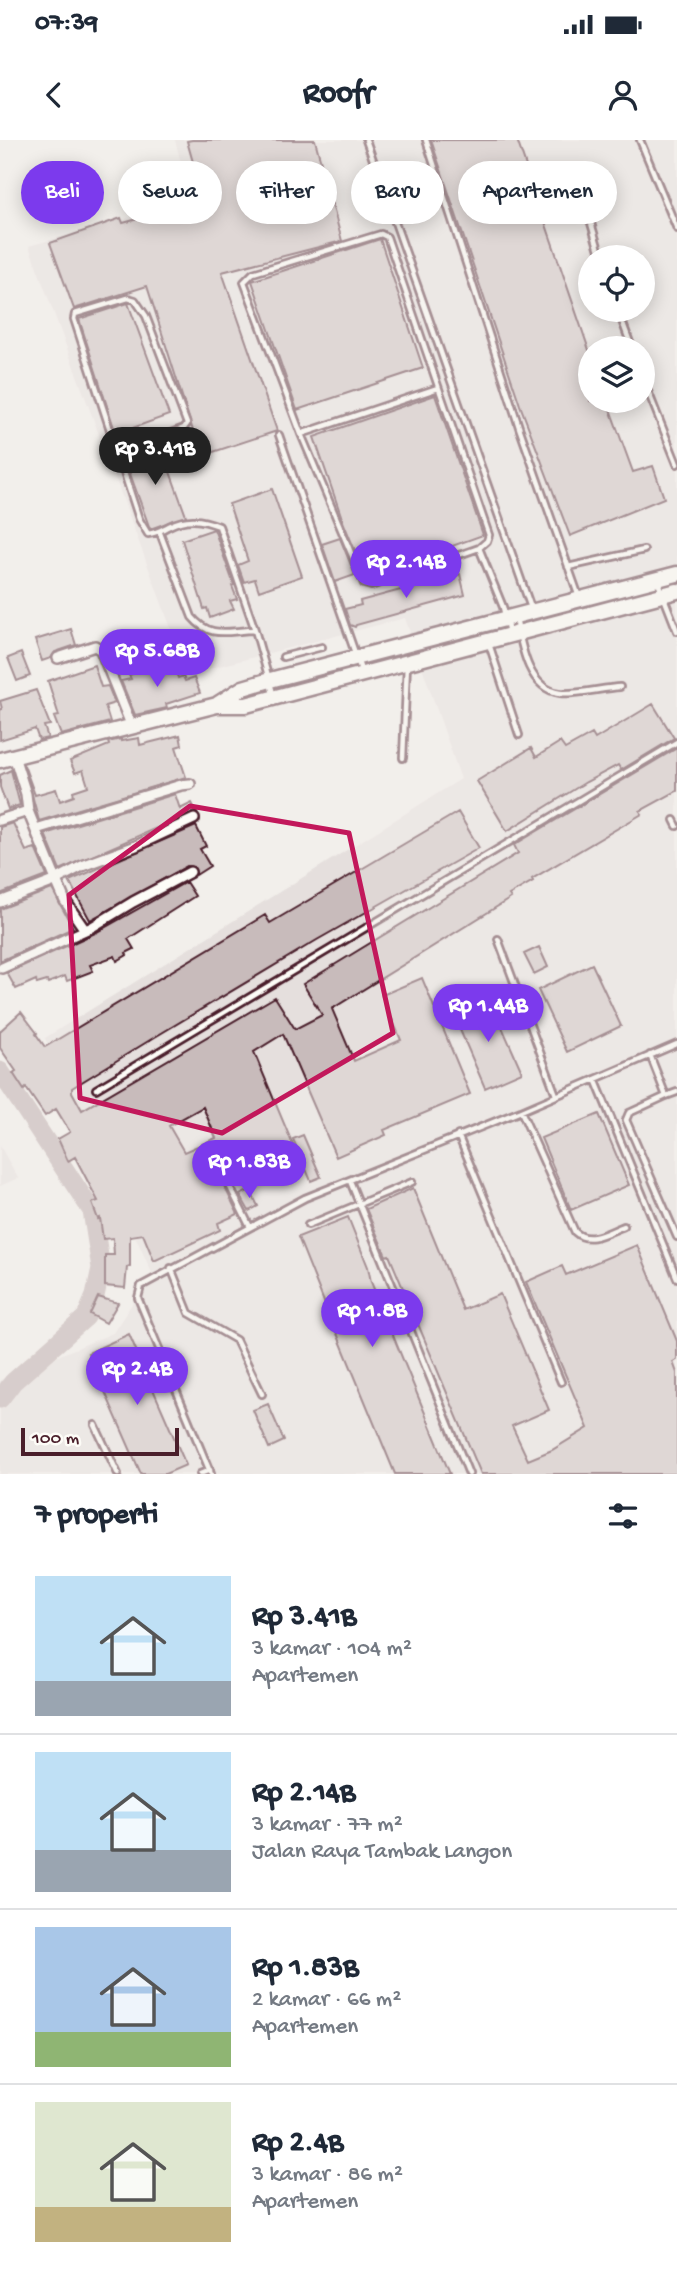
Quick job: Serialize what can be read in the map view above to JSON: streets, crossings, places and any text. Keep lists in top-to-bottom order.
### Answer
{
  "scale_bar": "100 m",
  "page": {
    "status": "07:39",
    "header": "Roofr",
    "chip": [
      "Beli",
      "Sewa",
      "Filter",
      "Baru",
      "Apartemen"
    ],
    "price": [
      "Rp 3.41B",
      "Rp 2.14B",
      "Rp 5.68B",
      "Rp 1.44B",
      "Rp 1.83B",
      "Rp 1.8B",
      "Rp 2.4B"
    ],
    "scale": "100 m",
    "heading": "7 properti",
    "list": [
      {
        "name": "Rp 3.41B",
        "note": "3 kamar · 104 m² · Apartemen"
      },
      {
        "name": "Rp 2.14B",
        "note": "3 kamar · 77 m² · Jalan Raya Tambak Langon"
      },
      {
        "name": "Rp 1.83B",
        "note": "2 kamar · 66 m² · Apartemen"
      },
      {
        "name": "Rp 2.4B",
        "note": "3 kamar · 86 m² · Apartemen"
      }
    ]
  }
}
